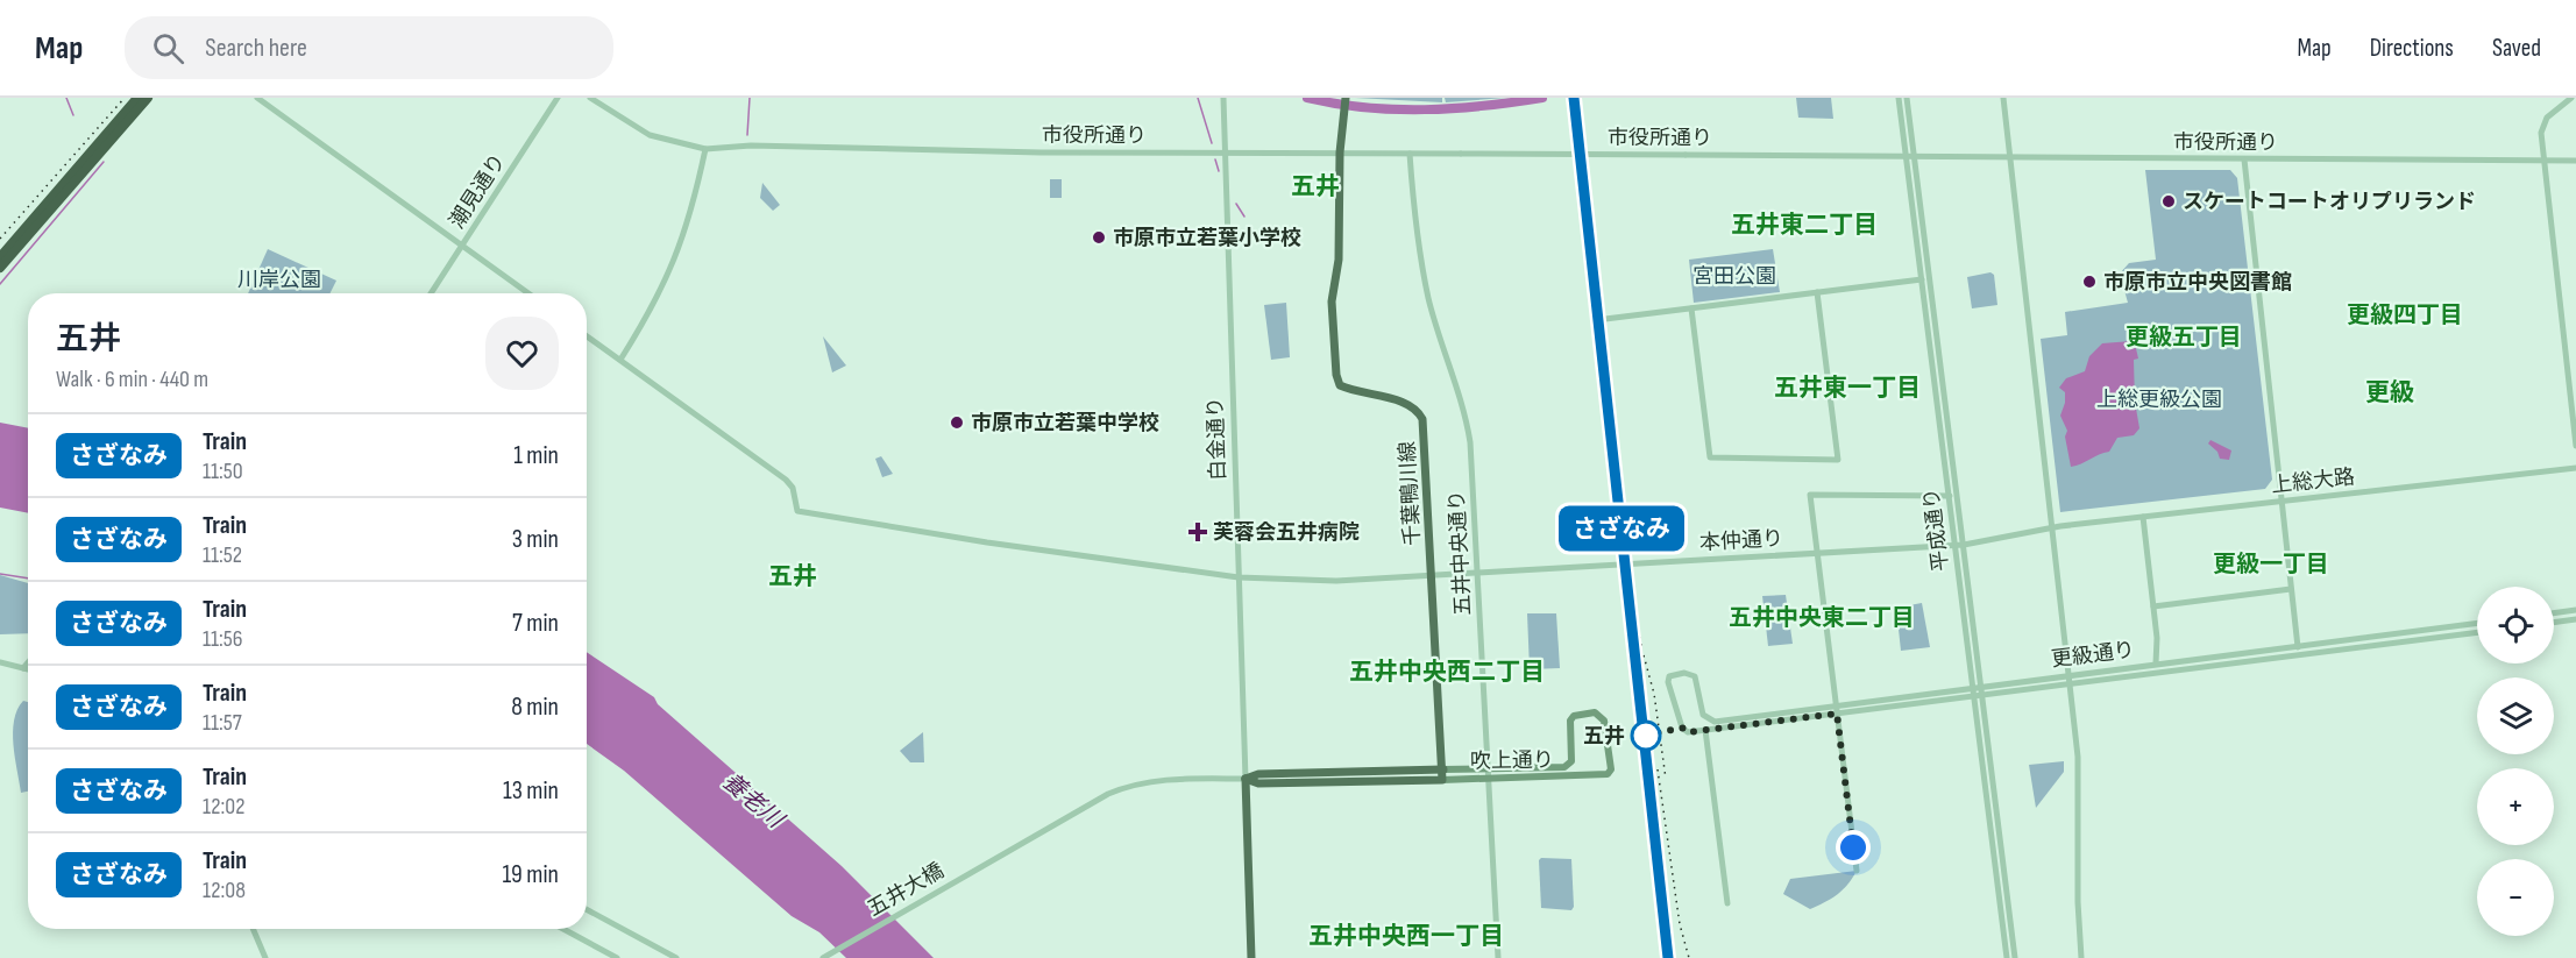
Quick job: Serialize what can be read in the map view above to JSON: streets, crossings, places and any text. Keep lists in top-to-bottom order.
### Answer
{
  "streets": {
    "main road": ["千葉鴨川線", "吹上通り"],
    "street": [
      "市役所通り",
      "潮見通り",
      "白金通り",
      "上総大路",
      "平成通り",
      "本仲通り",
      "五井中央通り",
      "更級通り",
      "五井大橋"
    ]
  },
  "crossings": [
    ["市役所通り", "白金通り"],
    ["市役所通り", "千葉鴨川線"],
    ["市役所通り", "平成通り"],
    ["市役所通り", "五井中央通り"],
    ["白金通り", "本仲通り"],
    ["白金通り", "吹上通り"],
    ["上総大路", "平成通り"],
    ["上総大路", "本仲通り"],
    ["千葉鴨川線", "本仲通り"],
    ["千葉鴨川線", "吹上通り"],
    ["平成通り", "本仲通り"],
    ["平成通り", "更級通り"],
    ["本仲通り", "五井中央通り"],
    ["五井中央通り", "吹上通り"],
    ["吹上通り", "五井大橋"]
  ],
  "districts": [
    "五井",
    "五井東二丁目",
    "更級四丁目",
    "更級五丁目",
    "五井東一丁目",
    "更級",
    "更級一丁目",
    "五井",
    "五井中央東二丁目",
    "五井中央西二丁目",
    "五井中央西一丁目"
  ],
  "water": ["養老川"],
  "parks": ["宮田公園", "川岸公園", "上総更級公園"],
  "places": {
    "other": [
      "スケートコートオリプリランド",
      "市原市立若葉小学校",
      "市原市立中央図書館",
      "市原市立若葉中学校",
      "五井"
    ],
    "health": ["芙蓉会五井病院"]
  },
  "page": {
    "header": "Map",
    "search": "Search here",
    "nav": ["Map", "Directions", "Saved"],
    "on_map": "さざなみ",
    "heading": ["五井", "Walk · 6 min · 440 m"],
    "list": [
      {
        "mark": "さざなみ",
        "name": "Train",
        "note": "11:50",
        "value": "1 min"
      },
      {
        "mark": "さざなみ",
        "name": "Train",
        "note": "11:52",
        "value": "3 min"
      },
      {
        "mark": "さざなみ",
        "name": "Train",
        "note": "11:56",
        "value": "7 min"
      },
      {
        "mark": "さざなみ",
        "name": "Train",
        "note": "11:57",
        "value": "8 min"
      },
      {
        "mark": "さざなみ",
        "name": "Train",
        "note": "12:02",
        "value": "13 min"
      },
      {
        "mark": "さざなみ",
        "name": "Train",
        "note": "12:08",
        "value": "19 min"
      }
    ],
    "map_buttons": ["+", "−"]
  }
}
